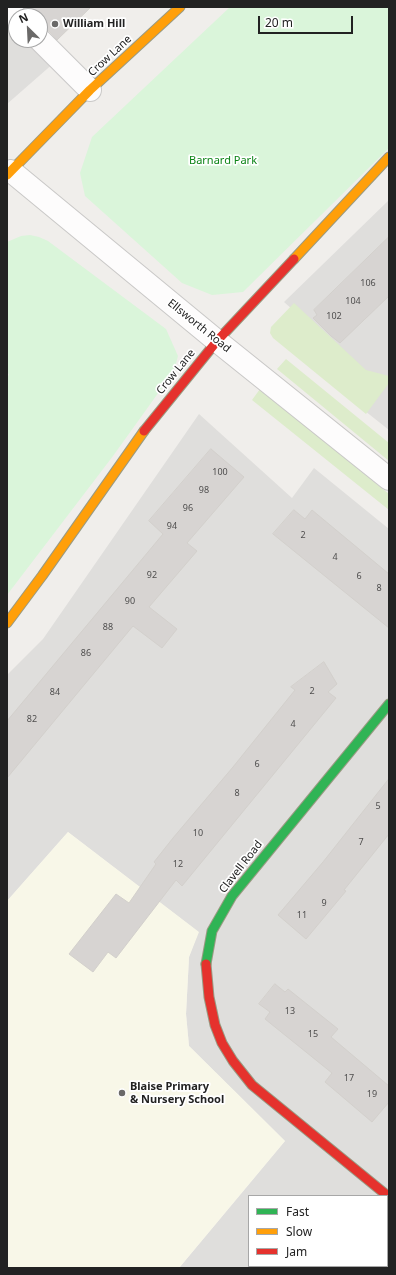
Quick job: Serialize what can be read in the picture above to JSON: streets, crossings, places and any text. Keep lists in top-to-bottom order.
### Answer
{
  "streets": {
    "street": ["Crow Lane", "Ellsworth Road", "Clavell Road"]
  },
  "crossings": [
    ["Crow Lane", "Ellsworth Road"]
  ],
  "parks": ["Barnard Park"],
  "places": ["William Hill", "Blaise Primary & Nursery School"],
  "house_numbers": [
    "106",
    "104",
    "102",
    "100",
    "98",
    "96",
    "94",
    "2",
    "4",
    "92",
    "6",
    "8",
    "90",
    "88",
    "86",
    "2",
    "84",
    "82",
    "4",
    "6",
    "8",
    "5",
    "10",
    "7",
    "12",
    "9",
    "11",
    "13",
    "15",
    "17",
    "19"
  ],
  "legend": ["Fast", "Slow", "Jam"],
  "scale_bar": "20 m",
  "north": "top left"
}
